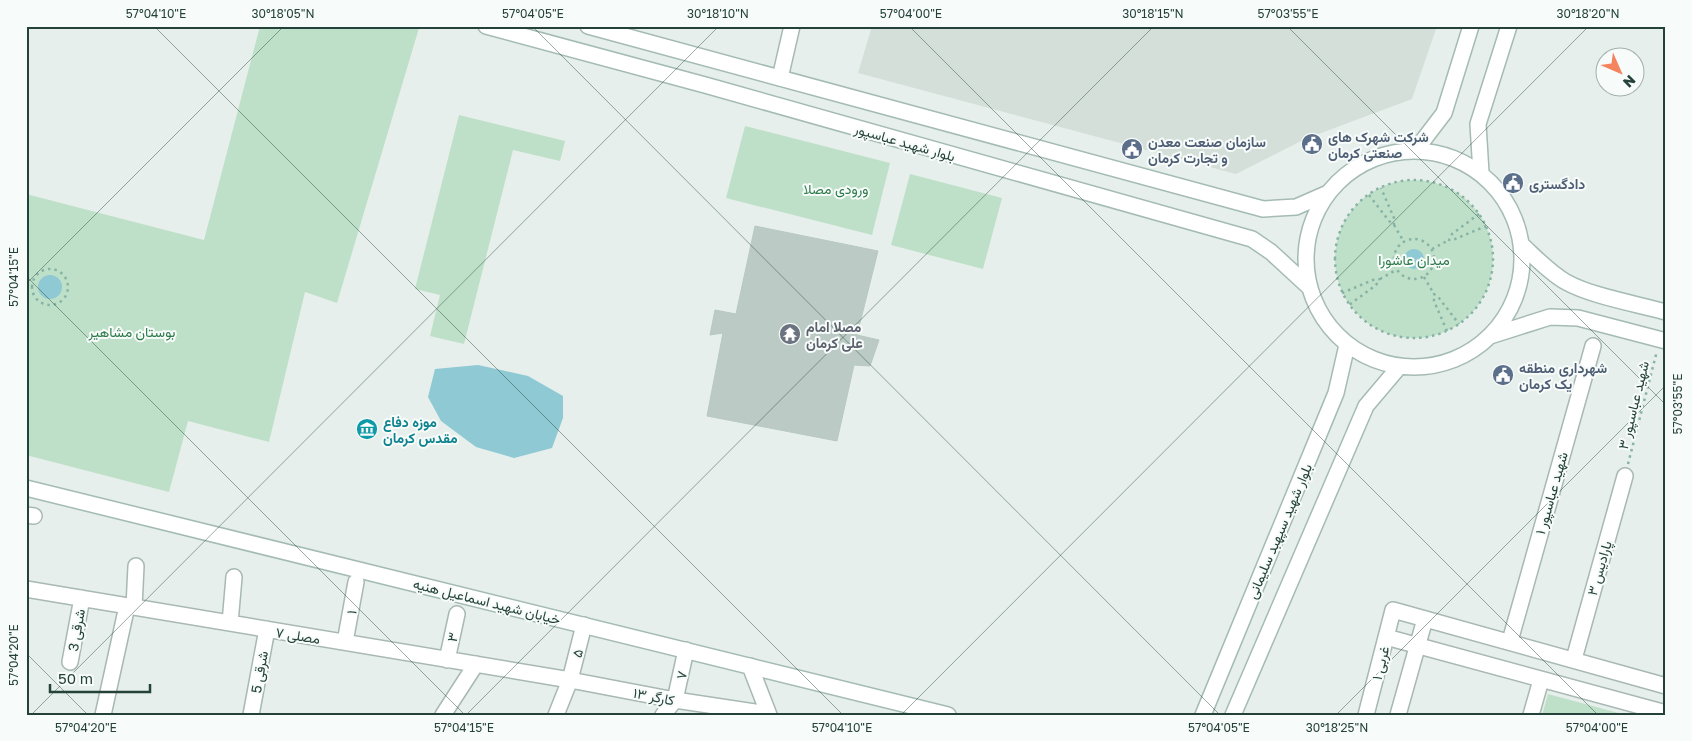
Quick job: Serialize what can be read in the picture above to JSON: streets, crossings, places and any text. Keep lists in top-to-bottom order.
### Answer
{
  "streets": {
    "main road": [
      "بلوار شهید عباسپور",
      "شهید عباسپور ۱",
      "بلوار شهید سپهبد سلیمانی",
      "پارادیس ۳",
      "خیابان شهید اسماعیل هنیه",
      "۱",
      "شرقی 3",
      "مصلی ۷",
      "۳",
      "۵",
      "۱ غربی",
      "شرقی 5",
      "۷",
      "کارگر ۱۳"
    ],
    "path": ["شهید عباسپور ۳"]
  },
  "crossings": [
    ["شهید عباسپور ۳", "پارادیس ۳"],
    ["خیابان شهید اسماعیل هنیه", "۵"],
    ["خیابان شهید اسماعیل هنیه", "۷"],
    ["۱", "مصلی ۷"],
    ["شرقی 3", "مصلی ۷"],
    ["مصلی ۷", "۳"],
    ["مصلی ۷", "۵"],
    ["مصلی ۷", "شرقی 5"],
    ["مصلی ۷", "کارگر ۱۳"],
    ["۵", "کارگر ۱۳"],
    ["۷", "کارگر ۱۳"]
  ],
  "parks": ["ورودی مصلا", "میدان عاشورا", "بوستان مشاهیر"],
  "places": {
    "public building": [
      "شرکت شهرک های صنعتی کرمان",
      "سازمان صنعت معدن و تجارت کرمان",
      "دادگستری",
      "شهرداری منطقه یک کرمان"
    ],
    "temple": ["مصلا امام علی کرمان"],
    "museum": ["موزه دفاع مقدس کرمان"]
  },
  "scale_bar": "50 m",
  "north": "bottom right",
  "coordinates": [
    "57°04'10\"E",
    "30°18'05\"N",
    "57°04'05\"E",
    "30°18'10\"N",
    "57°04'00\"E",
    "30°18'15\"N",
    "57°03'55\"E",
    "30°18'20\"N",
    "57°04'15\"E",
    "57°04'20\"E",
    "30°18'25\"N"
  ]
}
